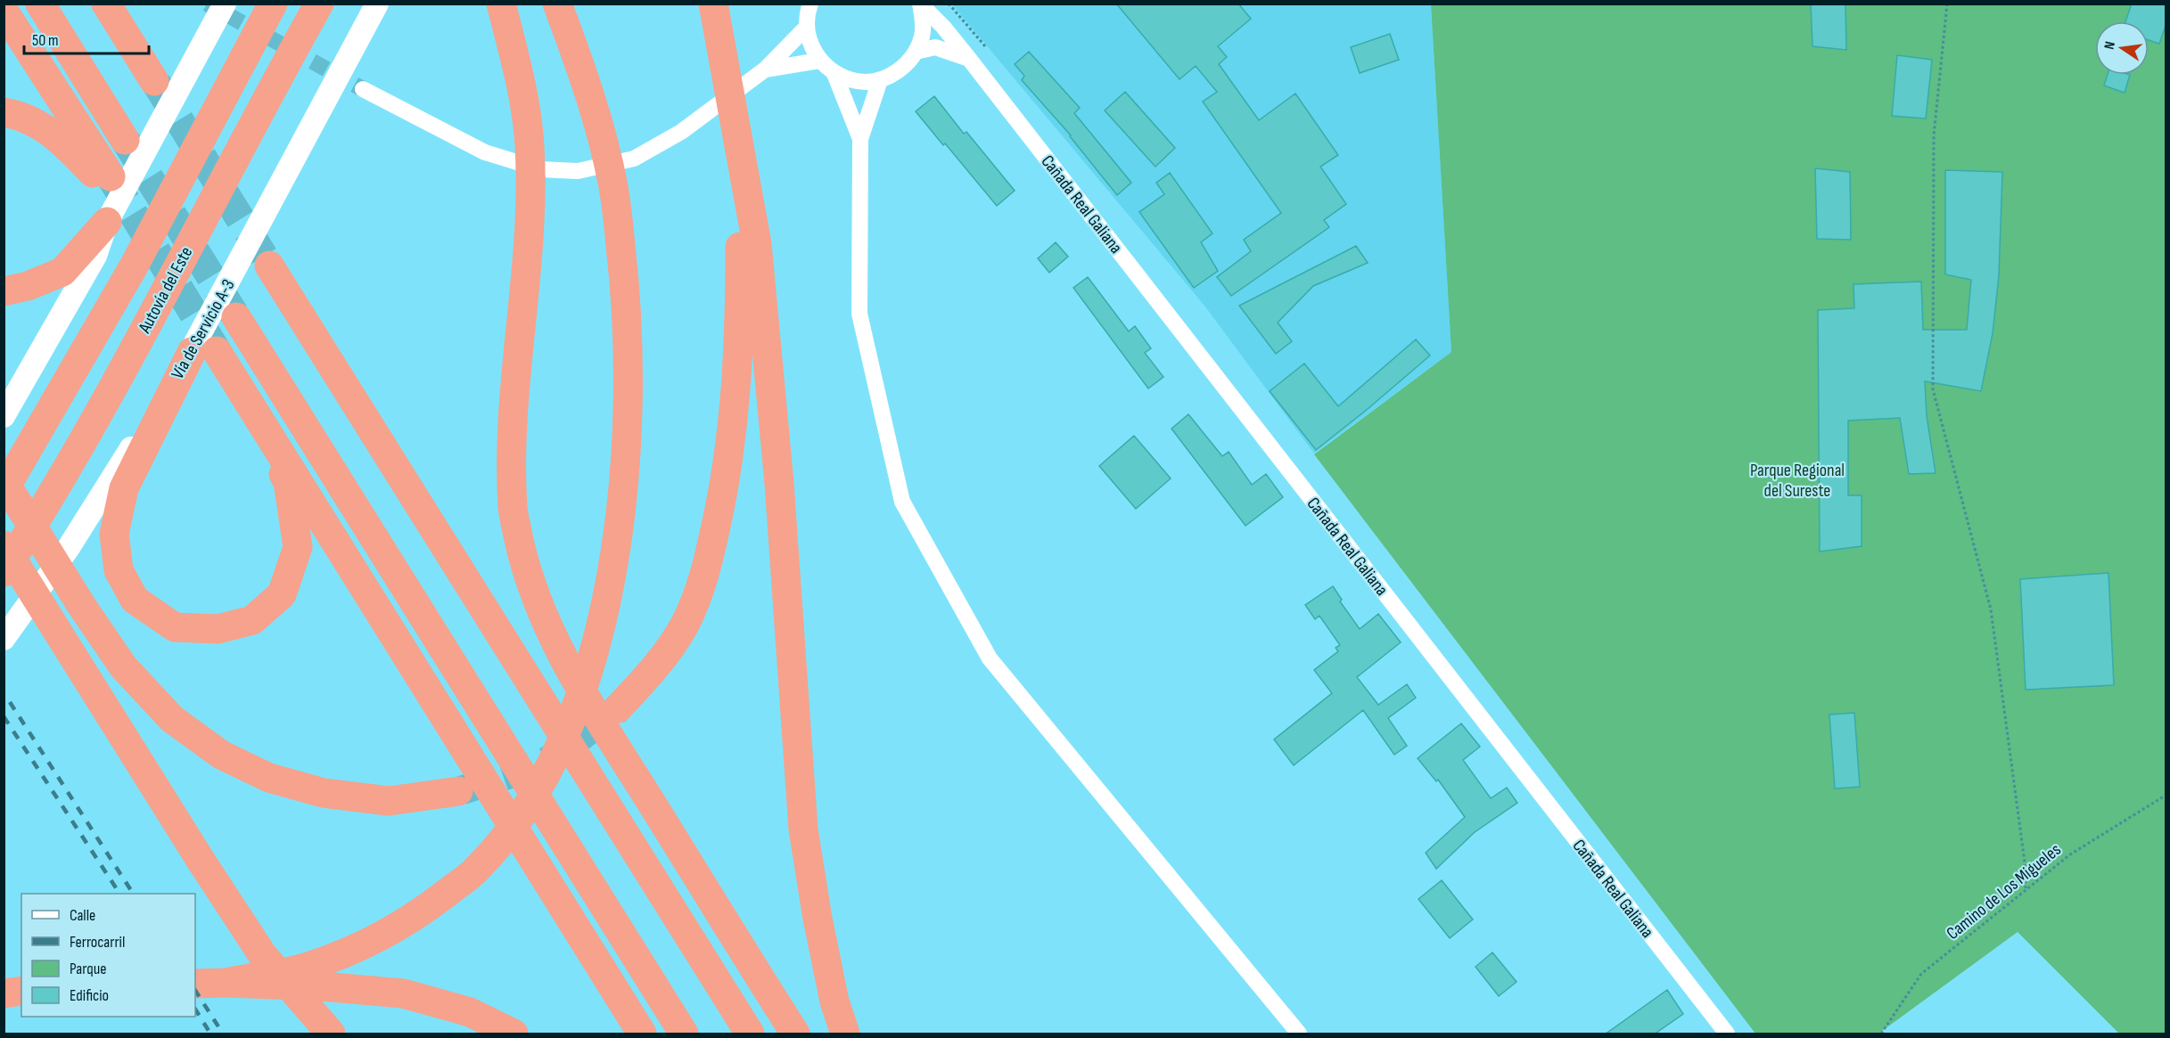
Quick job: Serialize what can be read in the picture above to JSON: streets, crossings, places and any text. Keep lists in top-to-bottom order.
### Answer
{
  "streets": {
    "highway": ["Autovía del Este"],
    "main road": ["Vía de Servicio A-3"],
    "street": ["Cañada Real Galiana"],
    "path": ["Camino de Los Migueles"]
  },
  "parks": ["Parque Regional del Sureste"],
  "legend": [
    "Calle",
    "Ferrocarril",
    "Parque",
    "Edificio"
  ],
  "scale_bar": "50 m",
  "north": "left"
}
